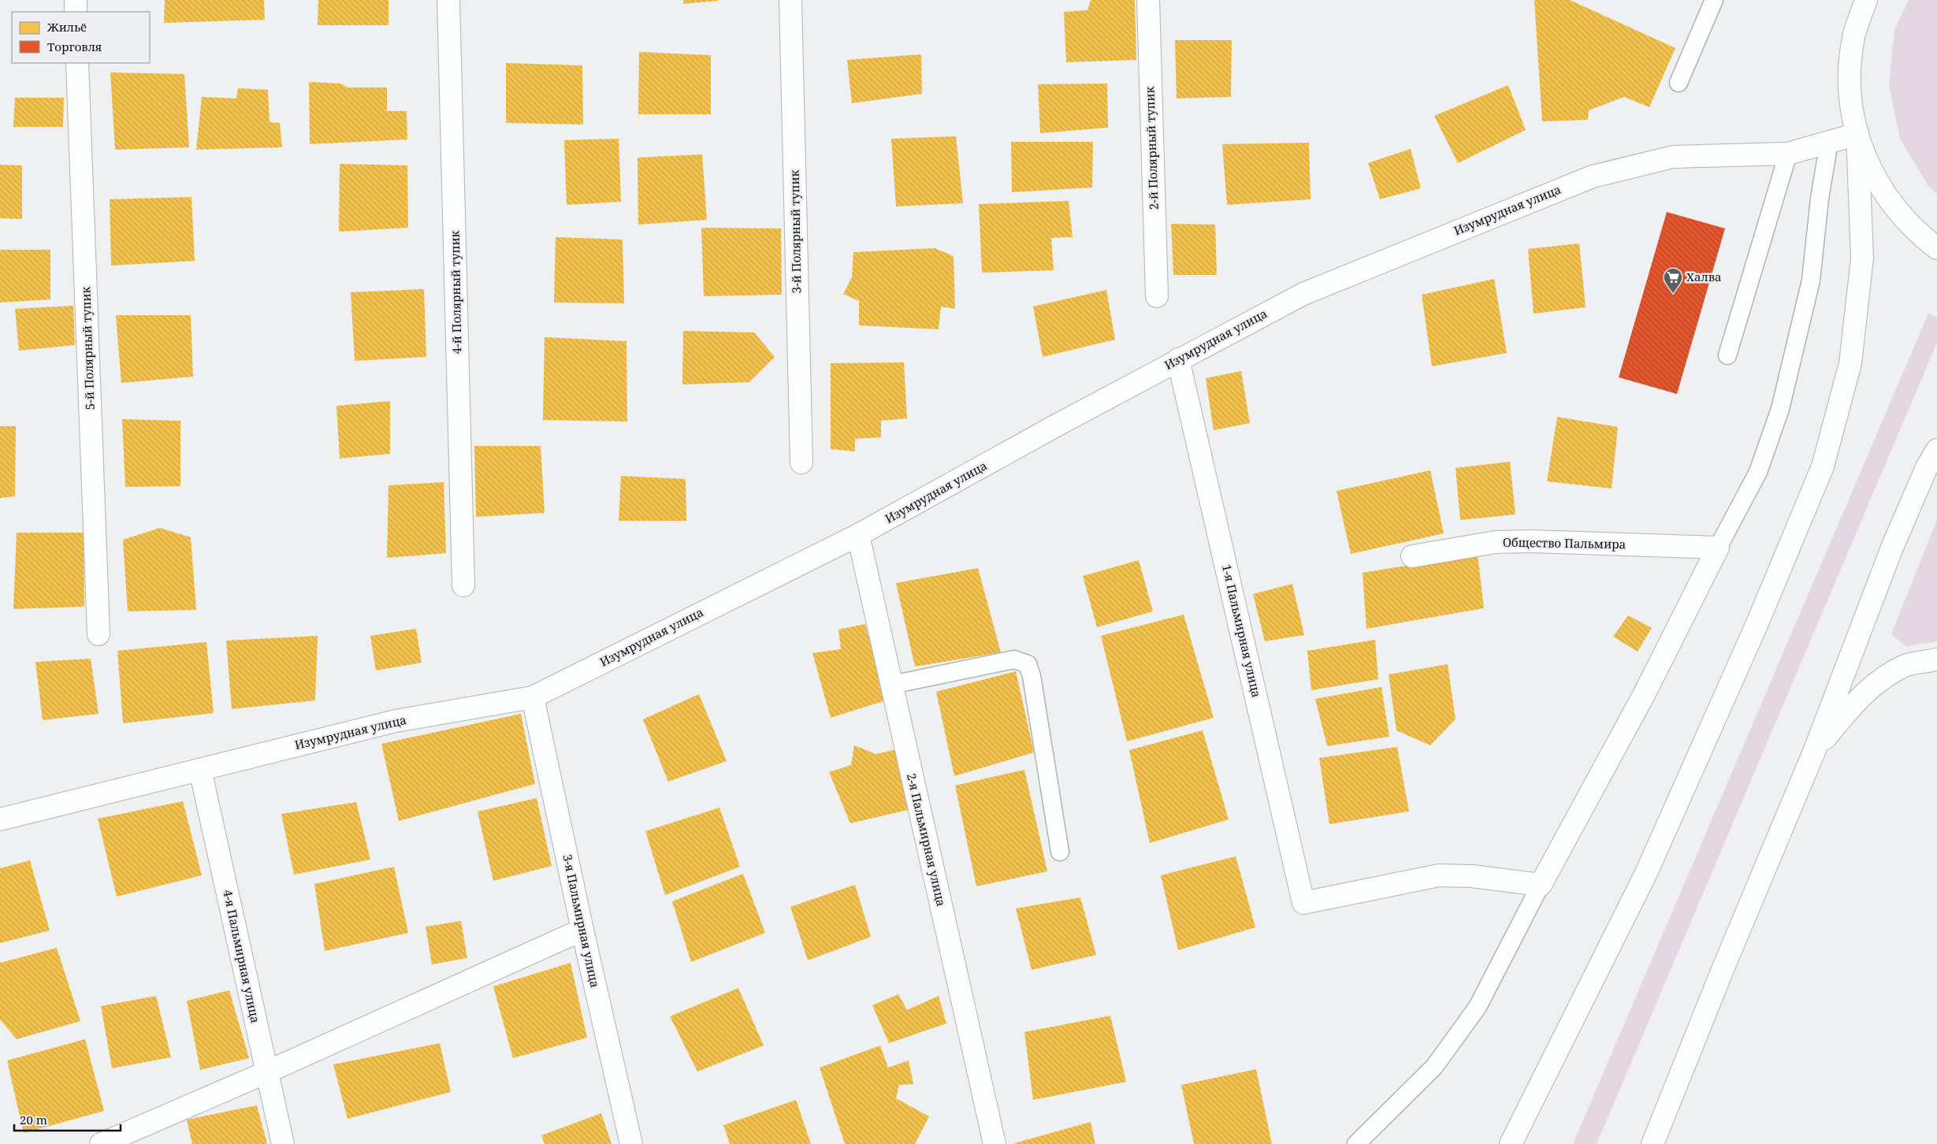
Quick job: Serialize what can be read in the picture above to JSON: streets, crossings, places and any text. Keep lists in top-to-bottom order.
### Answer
{
  "streets": {
    "street": [
      "2-й Полярный тупик",
      "Изумрудная улица",
      "3-й Полярный тупик",
      "4-й Полярный тупик",
      "5-й Полярный тупик",
      "Общество Пальмира",
      "1-я Пальмирная улица",
      "2-я Пальмирная улица",
      "3-я Пальмирная улица",
      "4-я Пальмирная улица"
    ]
  },
  "crossings": [
    ["Изумрудная улица", "1-я Пальмирная улица"],
    ["Изумрудная улица", "2-я Пальмирная улица"],
    ["Изумрудная улица", "3-я Пальмирная улица"],
    ["Изумрудная улица", "4-я Пальмирная улица"]
  ],
  "places": {
    "supermarket": ["Халва"]
  },
  "legend": ["Жильё", "Торговля"],
  "scale_bar": "20 m"
}
